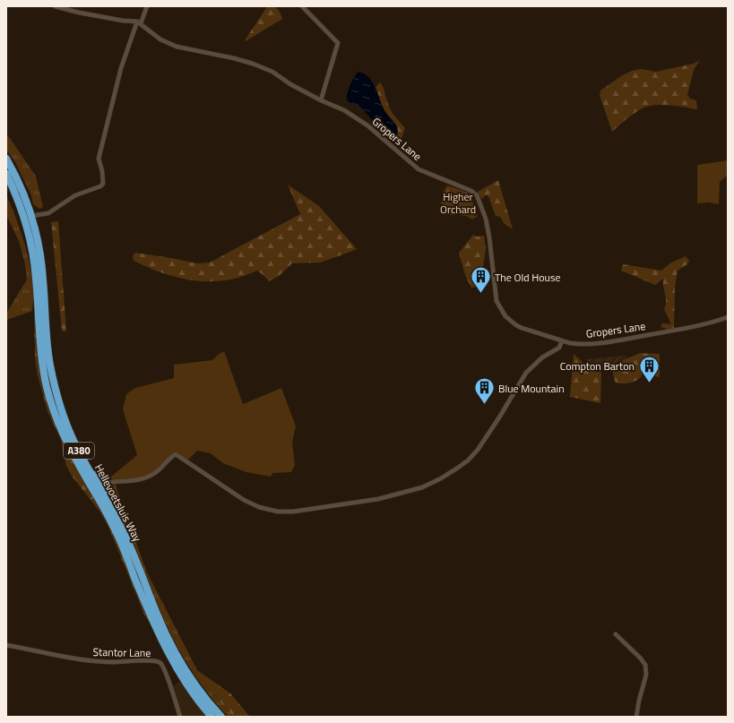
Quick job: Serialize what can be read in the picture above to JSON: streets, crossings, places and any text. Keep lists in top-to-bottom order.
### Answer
{
  "streets": {
    "highway": ["A380", "Hellevoetsluis Way"],
    "street": ["Gropers Lane", "Stantor Lane"]
  },
  "parks": ["Higher Orchard"],
  "places": {
    "building": ["The Old House", "Compton Barton", "Blue Mountain"]
  }
}
